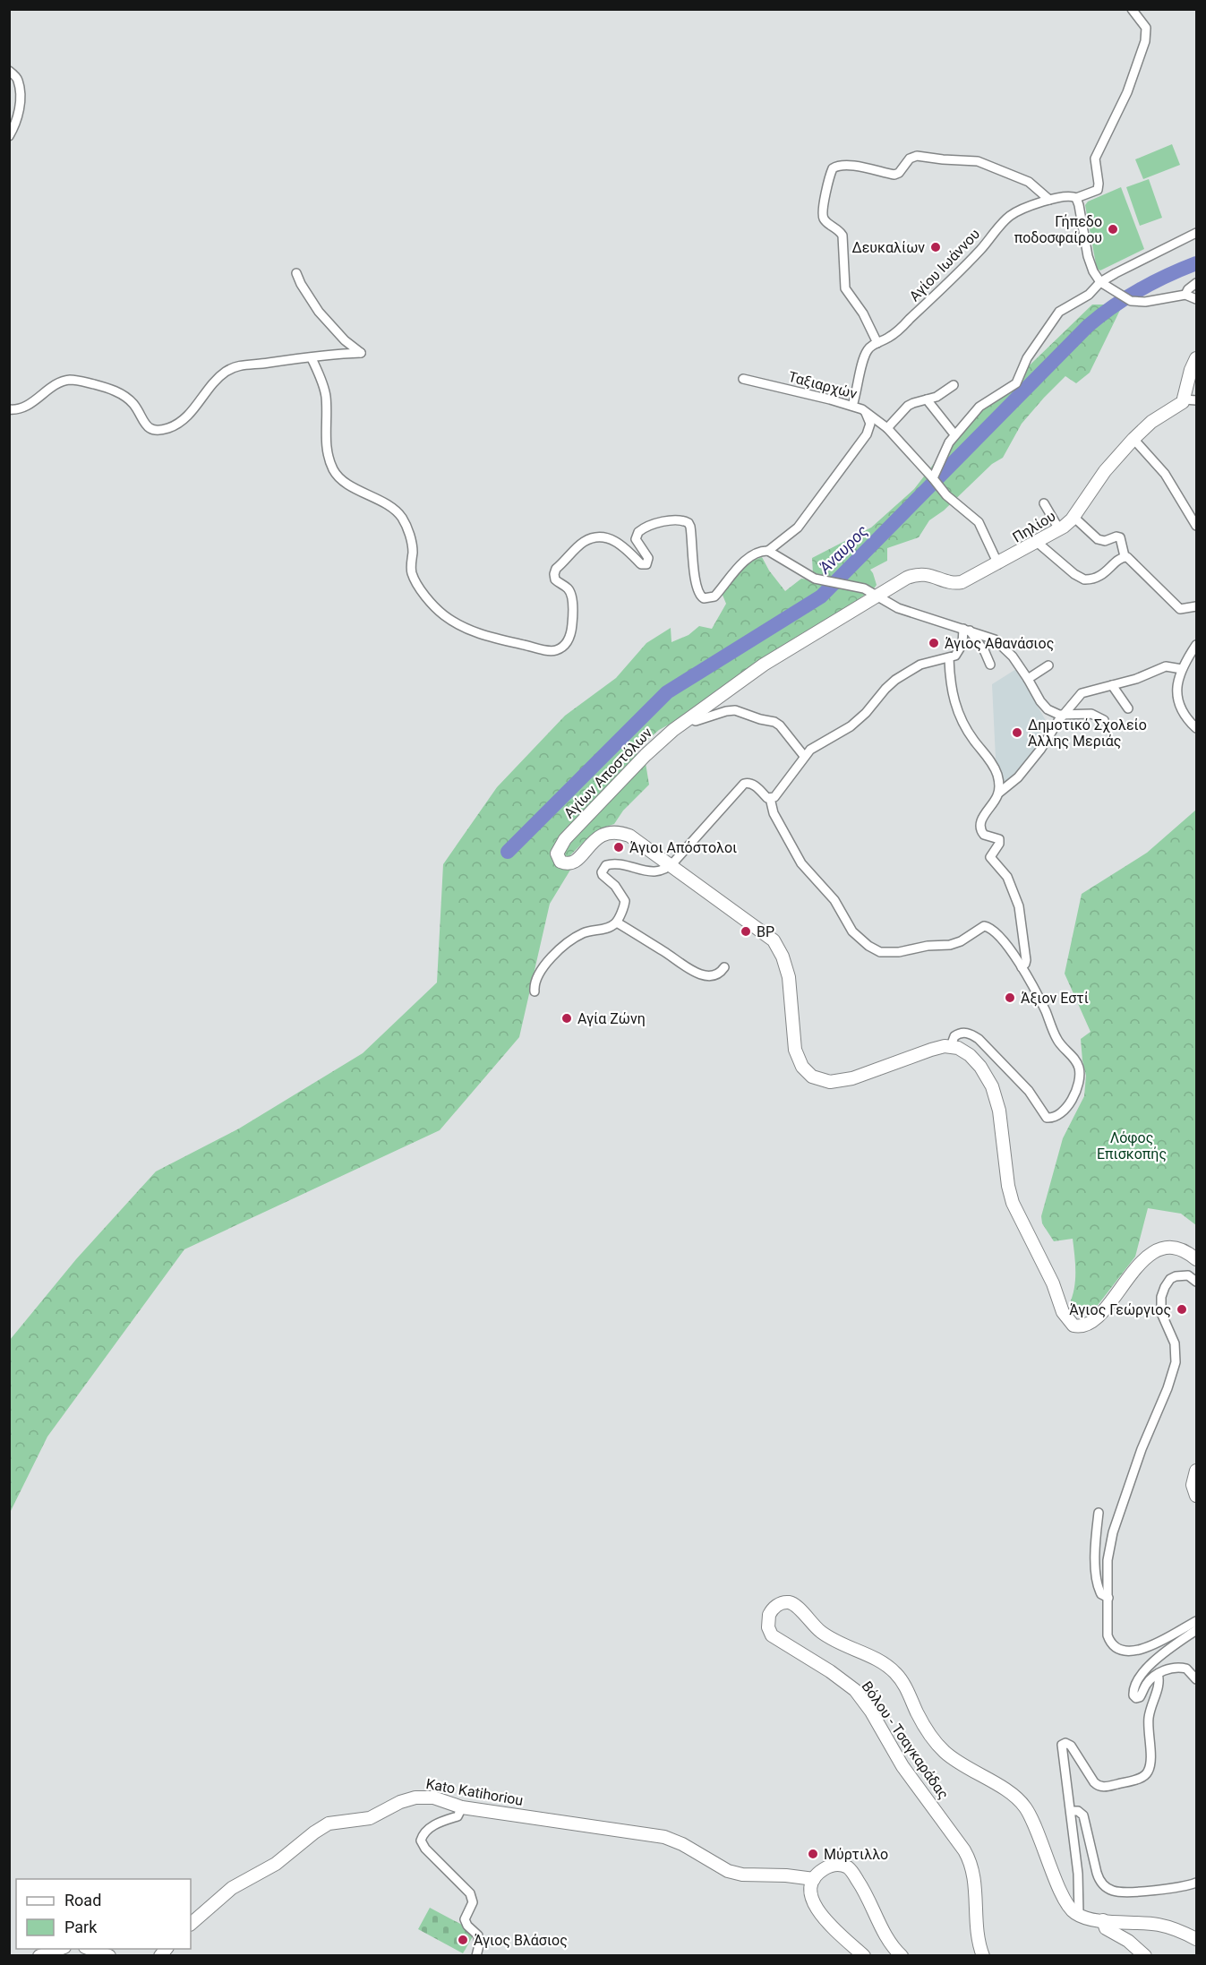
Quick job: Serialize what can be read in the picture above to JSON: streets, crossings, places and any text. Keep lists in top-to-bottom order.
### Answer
{
  "streets": {
    "main road": [
      "Πηλίου",
      "Αγίων Αποστόλων",
      "Βόλου - Τσαγκαράδας",
      "Kato Katihoriou"
    ],
    "street": ["Αγίου Ιωάννου", "Ταξιαρχών"]
  },
  "crossings": [
    ["Αγίου Ιωάννου", "Ταξιαρχών"],
    ["Ταξιαρχών", "Πηλίου"],
    ["Πηλίου", "Αγίων Αποστόλων"]
  ],
  "water": ["Άναυρος"],
  "parks": ["Λόφος Επισκοπής"],
  "places": [
    "Γήπεδο ποδοσφαίρου",
    "Δευκαλίων",
    "Άγιος Αθανάσιος",
    "Δημοτικό Σχολείο Άλλης Μεριάς",
    "Άγιοι Απόστολοι",
    "BP",
    "Άξιον Εστί",
    "Αγία Ζώνη",
    "Άγιος Γεώργιος",
    "Μύρτιλλο",
    "Άγιος Βλάσιος"
  ],
  "legend": ["Road", "Park"]
}
